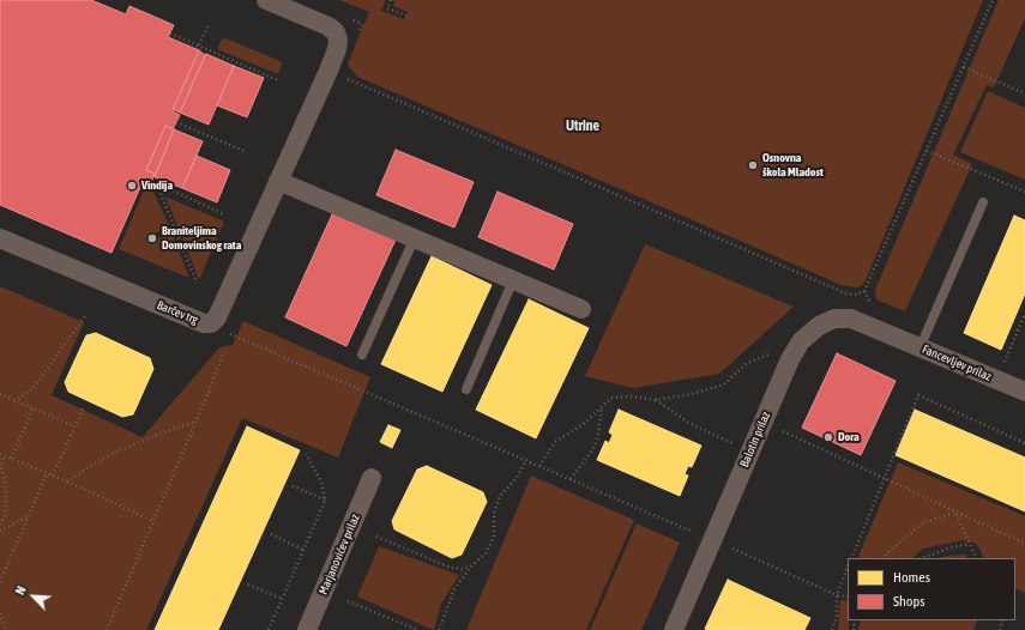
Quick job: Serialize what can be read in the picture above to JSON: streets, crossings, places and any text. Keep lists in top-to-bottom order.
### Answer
{
  "streets": {
    "street": [
      "Barčev trg",
      "Fancevljev prilaz",
      "Balotin prilaz",
      "Marjanovićev prilaz"
    ]
  },
  "crossings": [
    ["Fancevljev prilaz", "Balotin prilaz"]
  ],
  "districts": ["Utrine"],
  "places": [
    "Osnovna škola Mladost",
    "Vindija",
    "Braniteljima Domovinskog rata",
    "Dora"
  ],
  "legend": ["Homes", "Shops"],
  "north": "top left"
}
